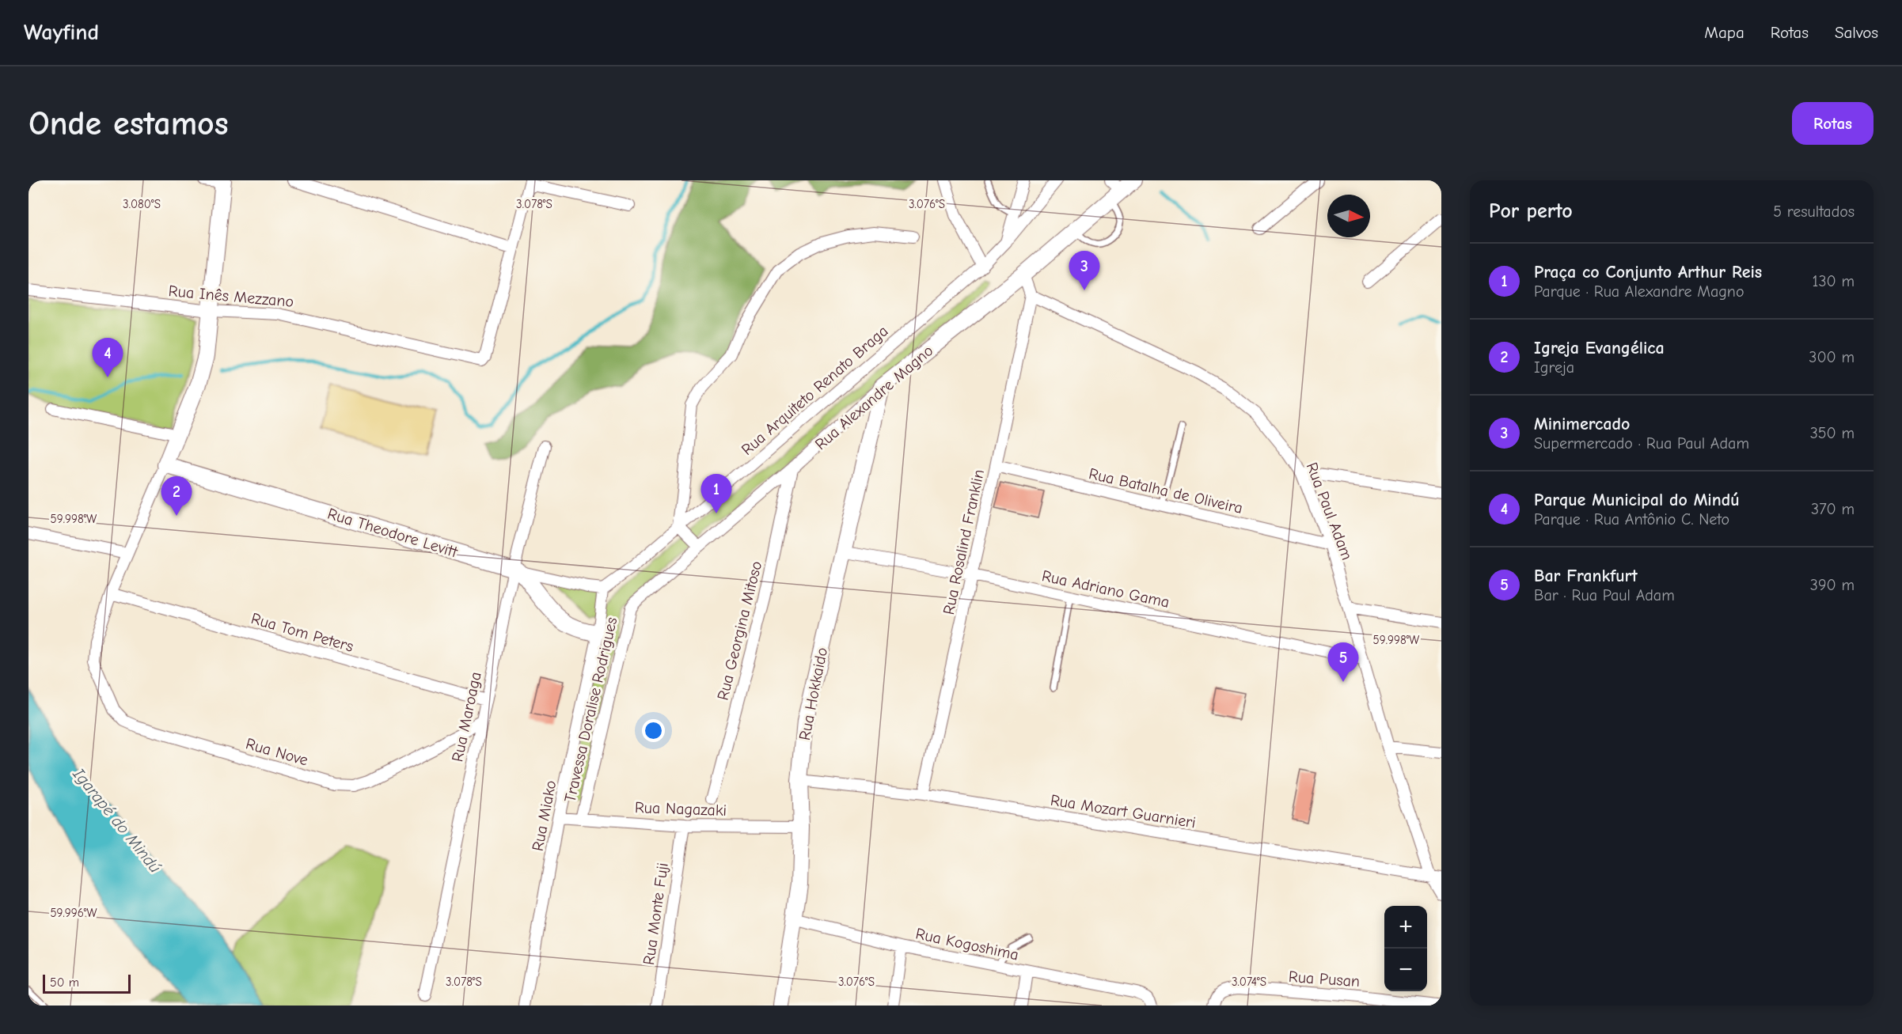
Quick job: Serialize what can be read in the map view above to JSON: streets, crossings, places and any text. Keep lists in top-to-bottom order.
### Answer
{
  "streets": {
    "street": [
      "Rua Inês Mezzano",
      "Rua Arquiteto Renato Braga",
      "Rua Alexandre Magno",
      "Rua Batalha de Oliveira",
      "Rua Paul Adam",
      "Rua Theodore Levitt",
      "Rua Rosalind Franklin",
      "Rua Adriano Gama",
      "Rua Georgina Mitoso",
      "Rua Tom Peters",
      "Rua Hokkaido",
      "Travessa Doralise Rodrigues",
      "Rua Maroaga",
      "Rua Nove",
      "Rua Nagazaki",
      "Rua Mozart Guarnieri",
      "Rua Miako",
      "Rua Monte Fuji",
      "Rua Kogoshima",
      "Rua Pusan"
    ]
  },
  "crossings": [
    ["Rua Alexandre Magno", "Rua Georgina Mitoso"],
    ["Rua Alexandre Magno", "Rua Hokkaido"],
    ["Rua Alexandre Magno", "Travessa Doralise Rodrigues"],
    ["Rua Batalha de Oliveira", "Rua Paul Adam"],
    ["Rua Batalha de Oliveira", "Rua Rosalind Franklin"],
    ["Rua Paul Adam", "Rua Rosalind Franklin"],
    ["Rua Paul Adam", "Rua Adriano Gama"],
    ["Rua Paul Adam", "Rua Mozart Guarnieri"],
    ["Rua Theodore Levitt", "Rua Maroaga"],
    ["Rua Rosalind Franklin", "Rua Adriano Gama"],
    ["Rua Rosalind Franklin", "Rua Mozart Guarnieri"],
    ["Rua Adriano Gama", "Rua Hokkaido"],
    ["Rua Tom Peters", "Rua Maroaga"],
    ["Rua Tom Peters", "Rua Nove"],
    ["Rua Hokkaido", "Rua Nagazaki"],
    ["Rua Hokkaido", "Rua Mozart Guarnieri"],
    ["Rua Hokkaido", "Rua Kogoshima"],
    ["Travessa Doralise Rodrigues", "Rua Nagazaki"],
    ["Rua Maroaga", "Rua Nove"],
    ["Rua Nagazaki", "Rua Miako"],
    ["Rua Nagazaki", "Rua Monte Fuji"]
  ],
  "water": ["Igarapé do Mindú"],
  "scale_bar": "50 m",
  "north": "right",
  "page": {
    "header": "Wayfind",
    "nav": ["Mapa", "Rotas", "Salvos"],
    "buttons": "Rotas",
    "title": "Onde estamos",
    "heading": ["Por perto", "5 resultados"],
    "list": [
      {
        "mark": "1",
        "name": "Praça co Conjunto Arthur Reis",
        "note": "Parque · Rua Alexandre Magno",
        "value": "130 m"
      },
      {
        "mark": "2",
        "name": "Igreja Evangélica",
        "note": "Igreja",
        "value": "300 m"
      },
      {
        "mark": "3",
        "name": "Minimercado",
        "note": "Supermercado · Rua Paul Adam",
        "value": "350 m"
      },
      {
        "mark": "4",
        "name": "Parque Municipal do Mindú",
        "note": "Parque · Rua Antônio C. Neto",
        "value": "370 m"
      },
      {
        "mark": "5",
        "name": "Bar Frankfurt",
        "note": "Bar · Rua Paul Adam",
        "value": "390 m"
      }
    ],
    "pins": [
      "3",
      "4",
      "1",
      "2",
      "5"
    ],
    "map_buttons": ["+", "−"],
    "scale": "50 m"
  },
  "coordinates": [
    "3.080°S",
    "3.078°S",
    "3.076°S",
    "59.998°W",
    "59.996°W",
    "3.074°S"
  ]
}
